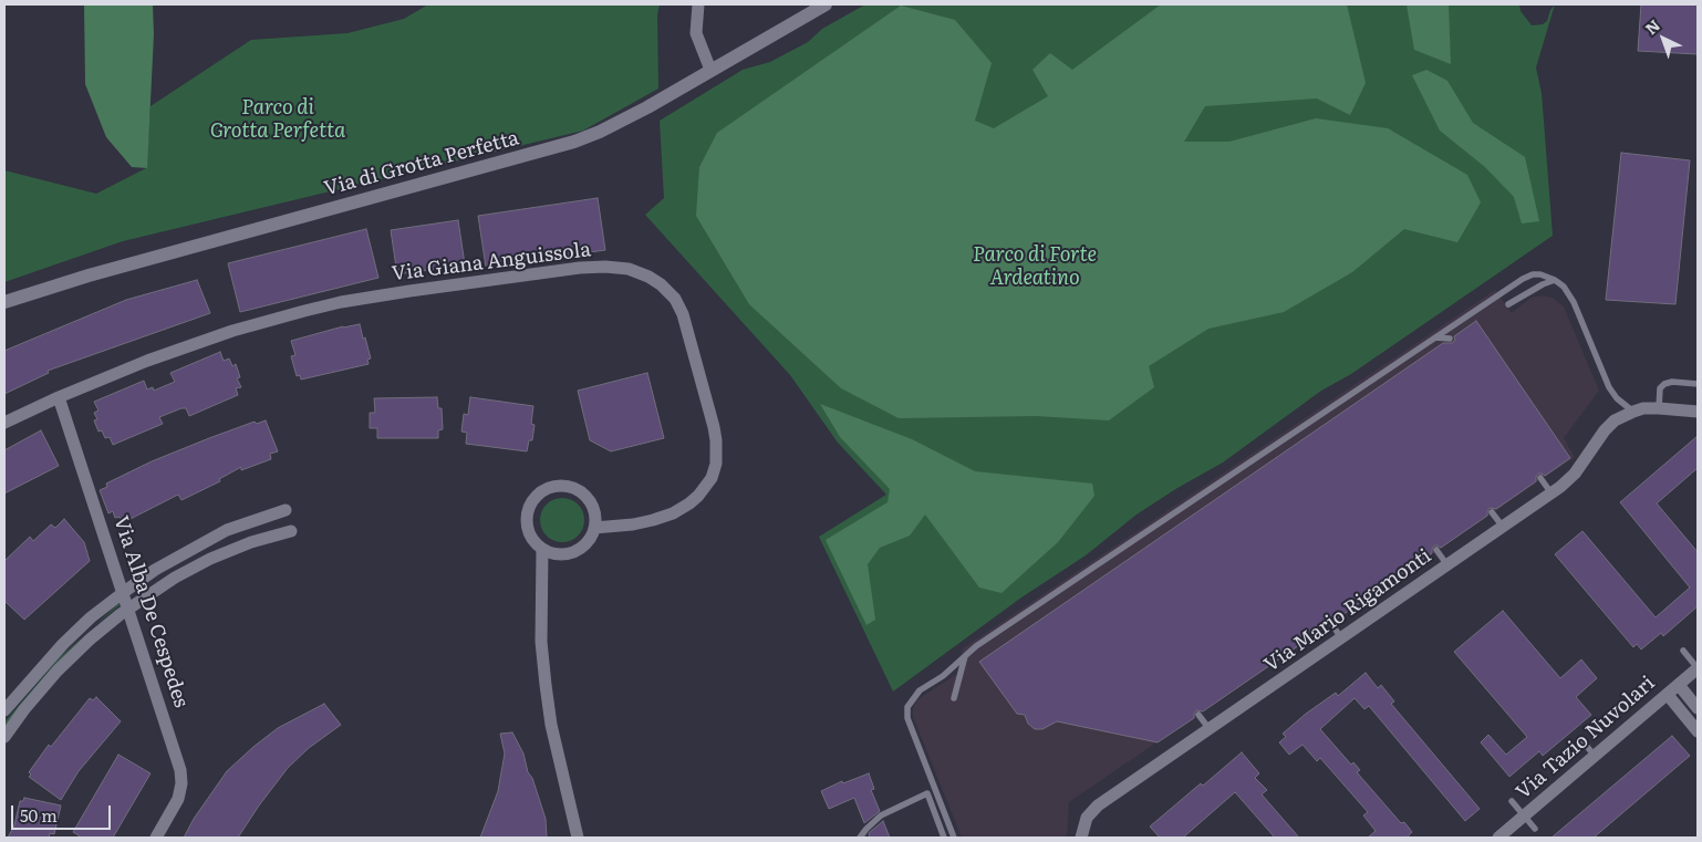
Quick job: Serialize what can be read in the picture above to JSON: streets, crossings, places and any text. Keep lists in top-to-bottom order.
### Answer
{
  "streets": {
    "street": [
      "Via di Grotta Perfetta",
      "Via Giana Anguissola",
      "Via Mario Rigamonti",
      "Via Alba De Cespedes",
      "Via Tazio Nuvolari"
    ]
  },
  "crossings": [
    ["Via Giana Anguissola", "Via Alba De Cespedes"]
  ],
  "parks": ["Parco di Grotta Perfetta", "Parco di Forte Ardeatino"],
  "scale_bar": "50 m",
  "north": "top left"
}
